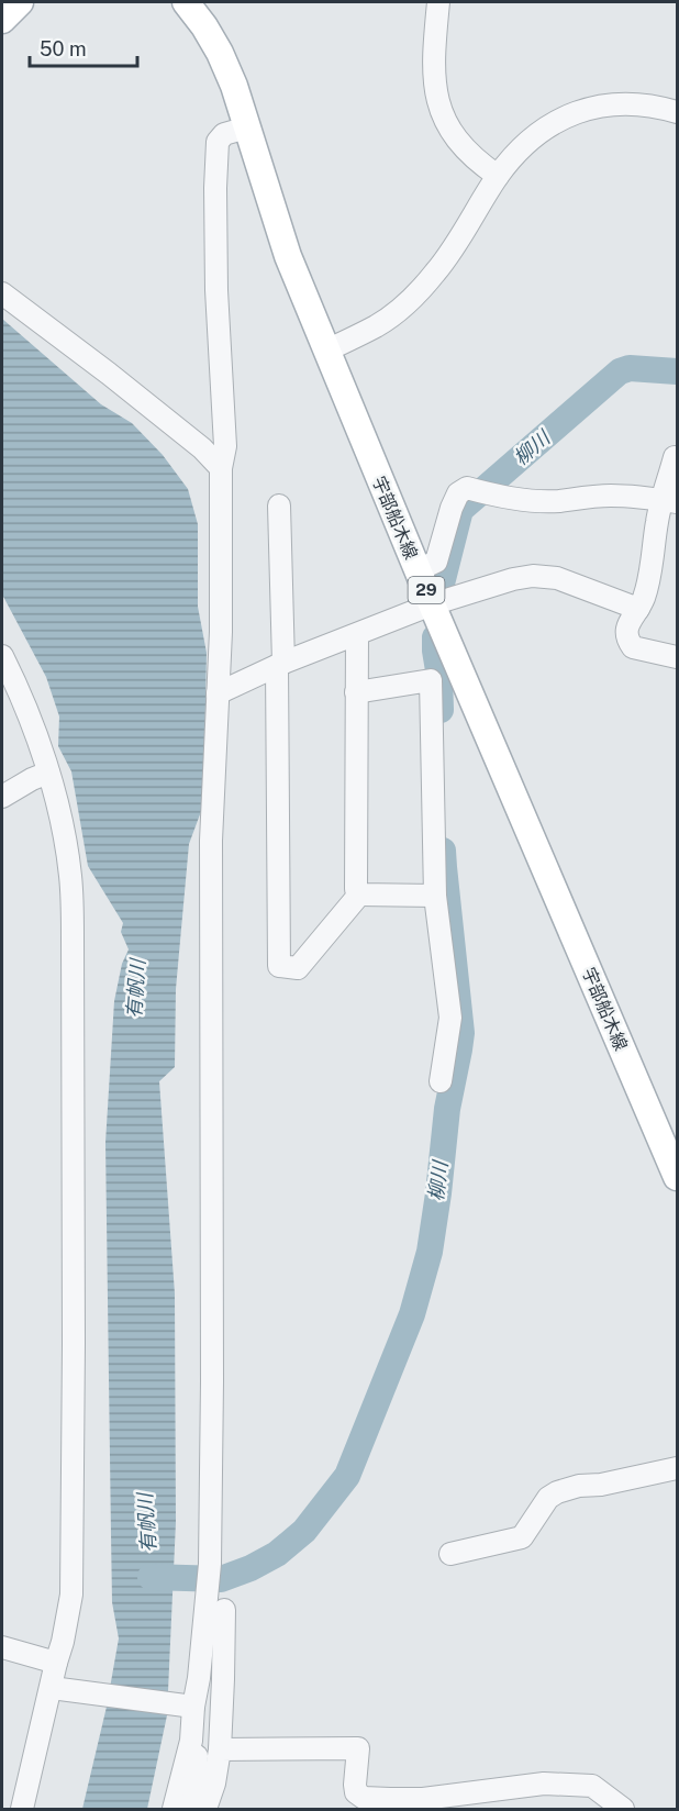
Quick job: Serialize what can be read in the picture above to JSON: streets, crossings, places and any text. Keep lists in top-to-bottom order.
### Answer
{
  "streets": {
    "main road": ["宇部船木線", "29"]
  },
  "water": ["柳川", "有帆川"],
  "scale_bar": "50 m"
}
